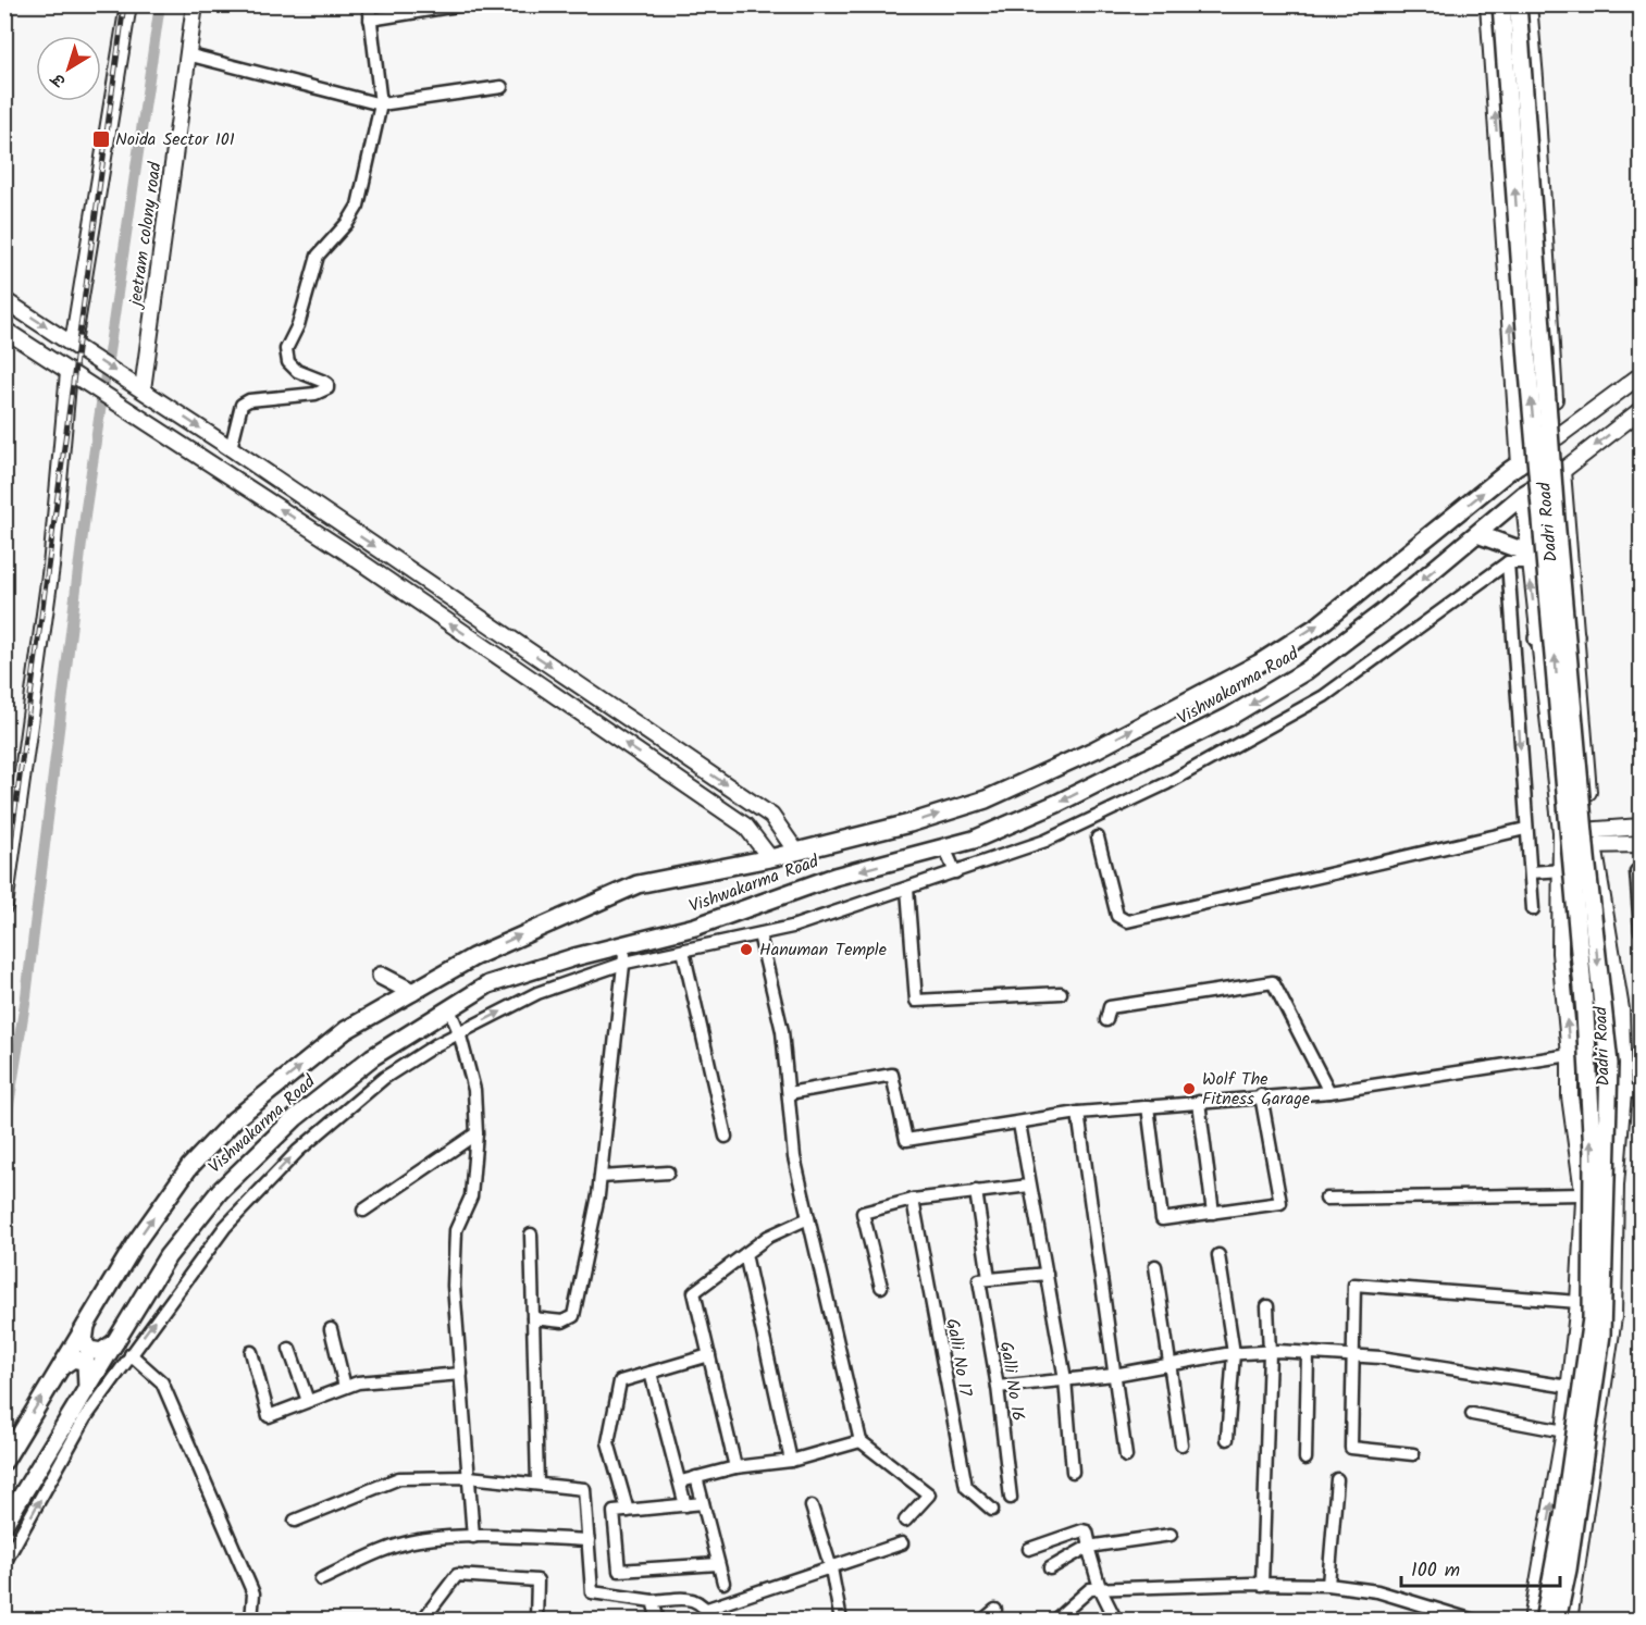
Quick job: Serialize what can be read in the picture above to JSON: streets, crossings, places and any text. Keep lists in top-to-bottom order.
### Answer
{
  "streets": {
    "main road": ["Vishwakarma Road"],
    "street": [
      "jeetram colony road",
      "Dadri Road",
      "Galli No 17",
      "Galli No 16"
    ]
  },
  "crossings": [
    ["Dadri Road", "Vishwakarma Road"]
  ],
  "places": {
    "transit": ["Noida Sector 101"],
    "other": ["Hanuman Temple", "Wolf The Fitness Garage"]
  },
  "scale_bar": "100 m",
  "north": "bottom left"
}
